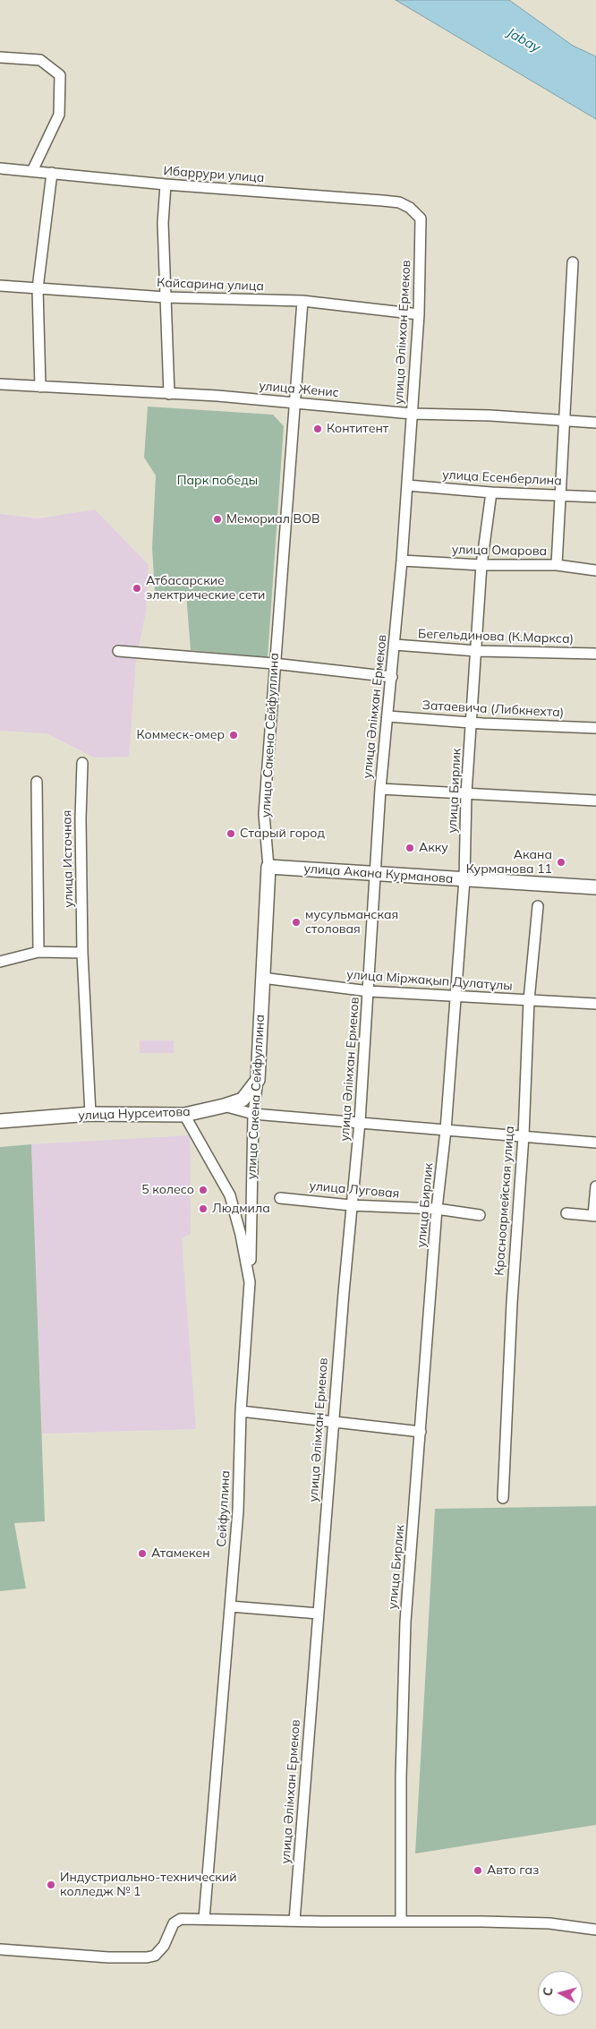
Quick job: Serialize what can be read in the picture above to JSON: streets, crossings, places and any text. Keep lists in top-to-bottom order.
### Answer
{
  "streets": {
    "main road": ["улица Сакена Сейфуллина", "улица Акана Курманова", "улица Нурсеитова"],
    "street": [
      "Ибаррури улица",
      "Кайсарина улица",
      "улица Әлімхан Ермеков",
      "улица Женис",
      "улица Есенберлина",
      "улица Омарова",
      "Бегельдинова (К.Маркса)",
      "Затаевича (Либкнехта)",
      "улица Бирлик",
      "улица Источная",
      "улица Міржақып Дулатұлы",
      "улица Луговая",
      "Красноармейская улица",
      "Сейфуллина"
    ]
  },
  "crossings": [
    ["Ибаррури улица", "улица Әлімхан Ермеков"],
    ["Кайсарина улица", "улица Әлімхан Ермеков"],
    ["Кайсарина улица", "улица Сакена Сейфуллина"],
    ["улица Әлімхан Ермеков", "улица Женис"],
    ["улица Әлімхан Ермеков", "улица Есенберлина"],
    ["улица Әлімхан Ермеков", "улица Омарова"],
    ["улица Әлімхан Ермеков", "Бегельдинова (К.Маркса)"],
    ["улица Әлімхан Ермеков", "Затаевича (Либкнехта)"],
    ["улица Әлімхан Ермеков", "улица Акана Курманова"],
    ["улица Әлімхан Ермеков", "улица Міржақып Дулатұлы"],
    ["улица Әлімхан Ермеков", "улица Луговая"],
    ["улица Женис", "улица Сакена Сейфуллина"],
    ["улица Есенберлина", "улица Бирлик"],
    ["улица Омарова", "улица Бирлик"],
    ["Бегельдинова (К.Маркса)", "улица Бирлик"],
    ["Затаевича (Либкнехта)", "улица Бирлик"],
    ["улица Сакена Сейфуллина", "улица Акана Курманова"],
    ["улица Сакена Сейфуллина", "улица Міржақып Дулатұлы"],
    ["улица Сакена Сейфуллина", "улица Нурсеитова"],
    ["улица Сакена Сейфуллина", "Сейфуллина"],
    ["улица Бирлик", "улица Акана Курманова"],
    ["улица Бирлик", "улица Міржақып Дулатұлы"],
    ["улица Бирлик", "улица Луговая"],
    ["улица Источная", "улица Нурсеитова"],
    ["улица Міржақып Дулатұлы", "Красноармейская улица"],
    ["улица Нурсеитова", "Сейфуллина"]
  ],
  "water": ["Jabay"],
  "parks": ["Парк победы"],
  "places": [
    "Контитент",
    "Мемориал ВОВ",
    "Атбасарские электрические сети",
    "Коммеск-омер",
    "Старый город",
    "Акку",
    "Акана Курманова 11",
    "мусульманская столовая",
    "5 колесо",
    "Людмила",
    "Атамекен",
    "Авто газ",
    "Индустриально-технический колледж № 1"
  ],
  "north": "left"
}
